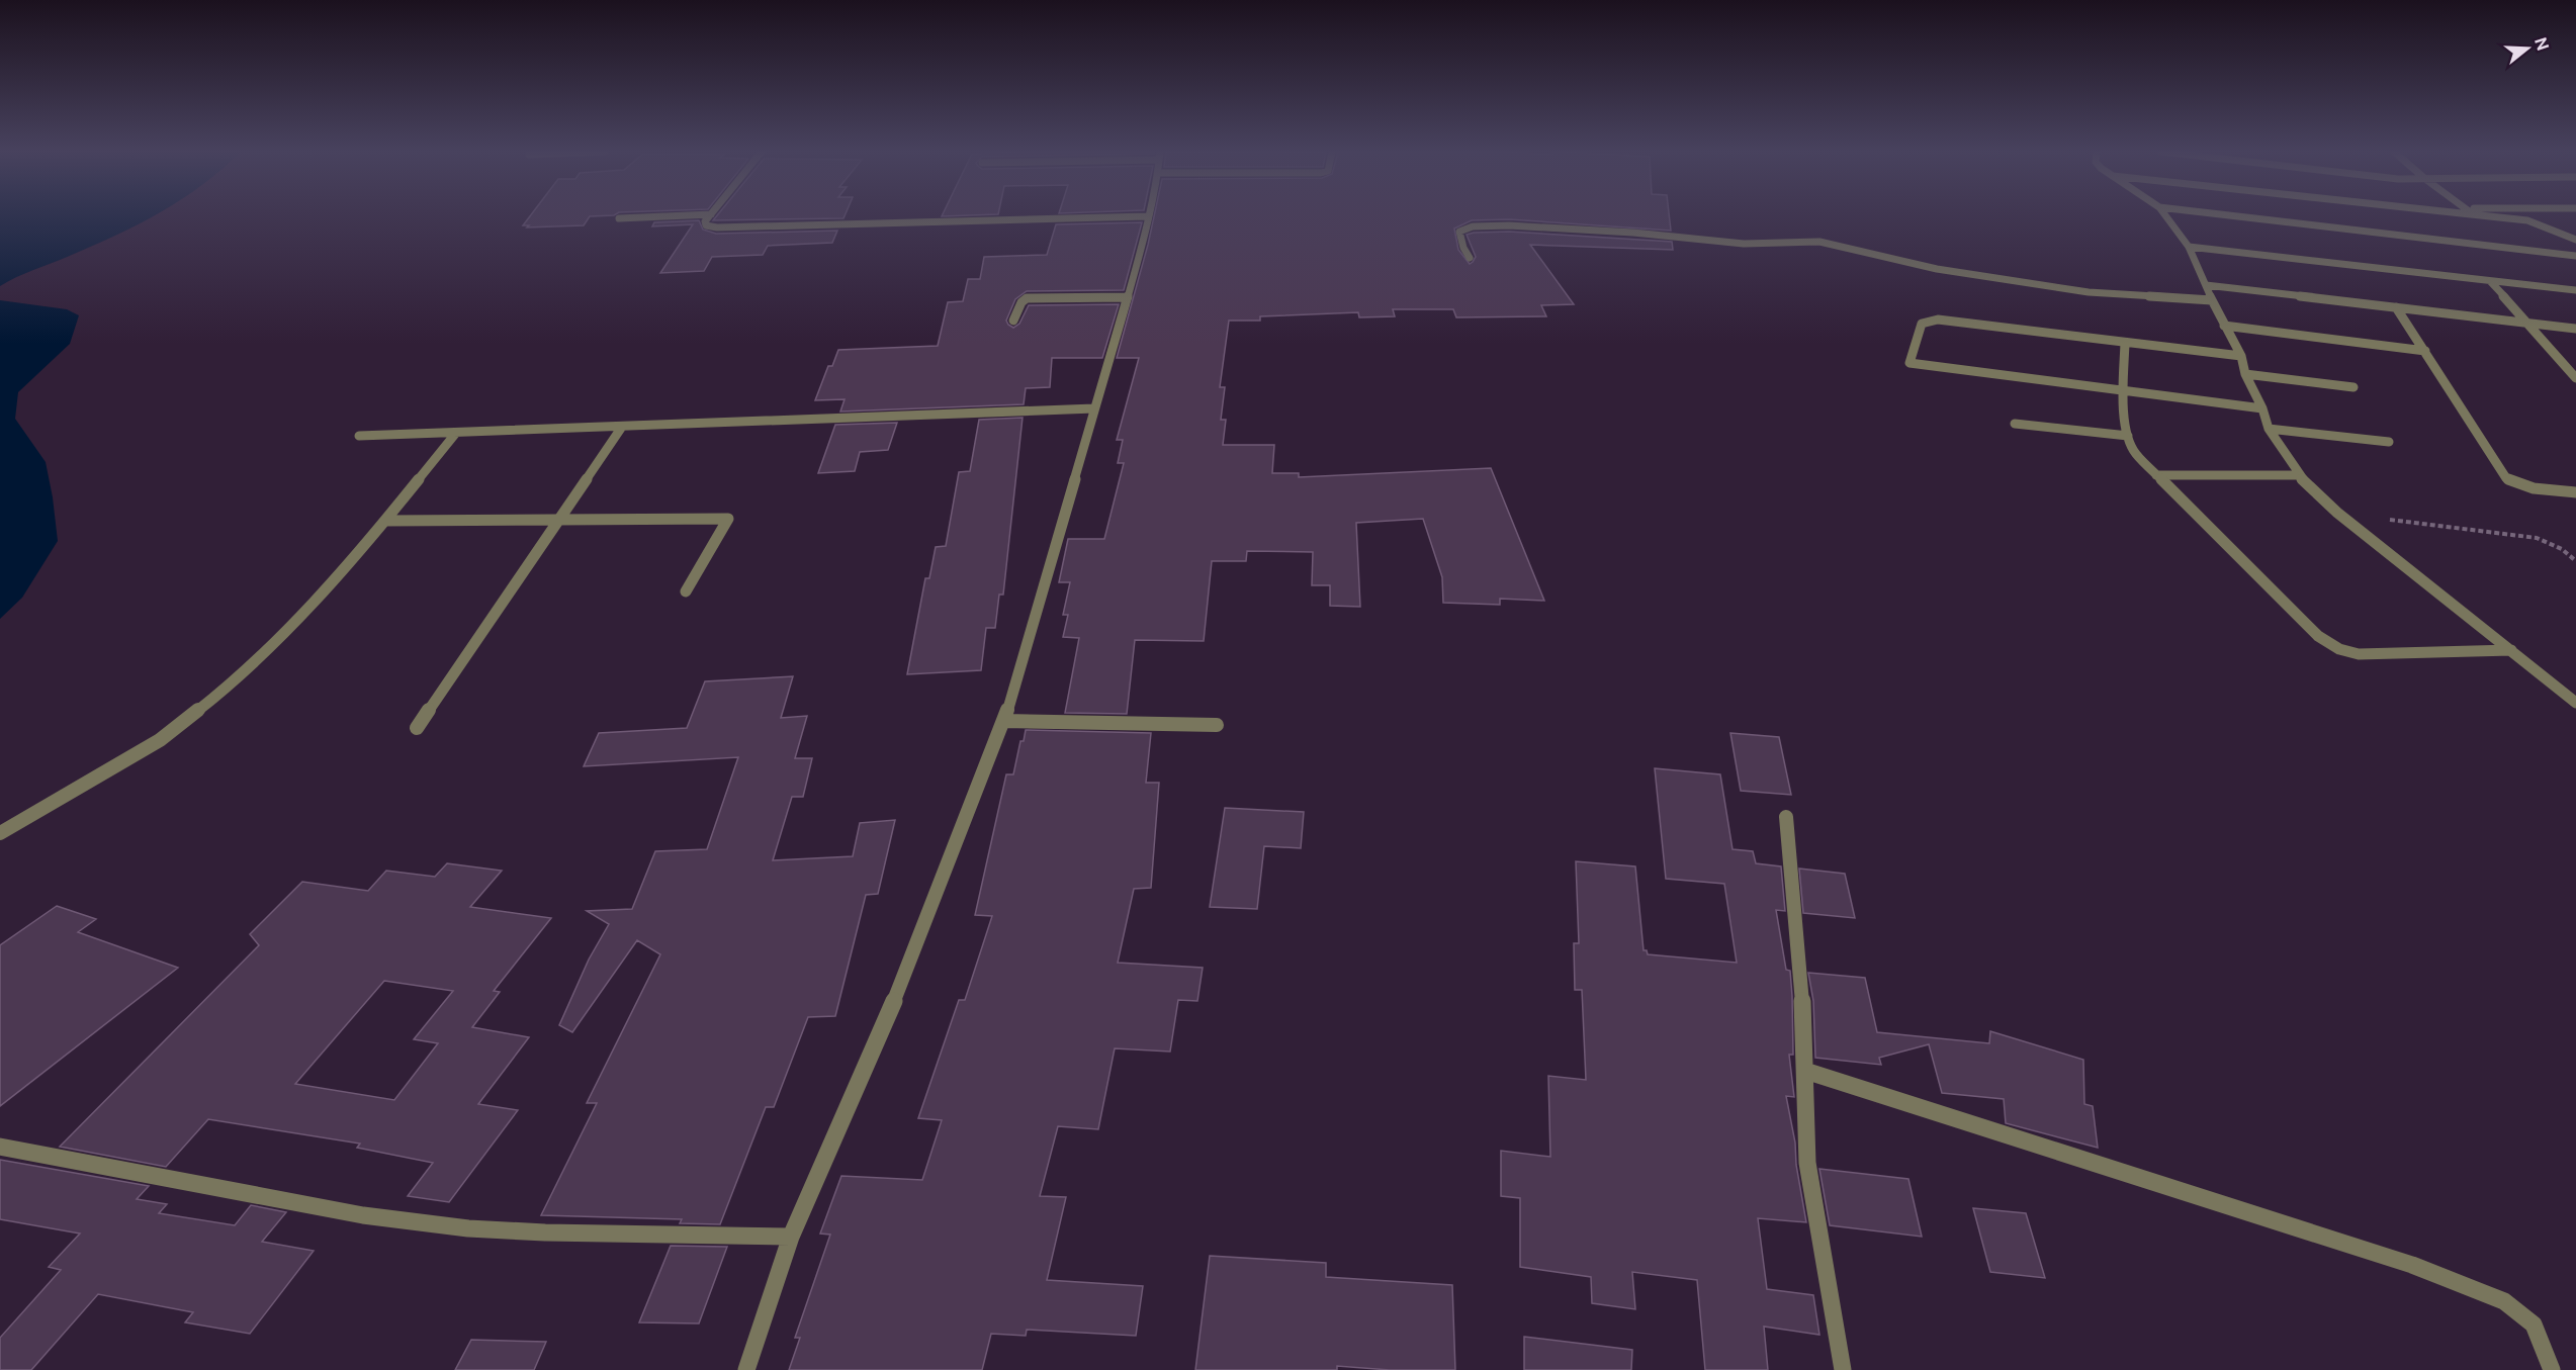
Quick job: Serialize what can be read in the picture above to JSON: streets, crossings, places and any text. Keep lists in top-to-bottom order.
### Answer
{
  "north": "right"
}
